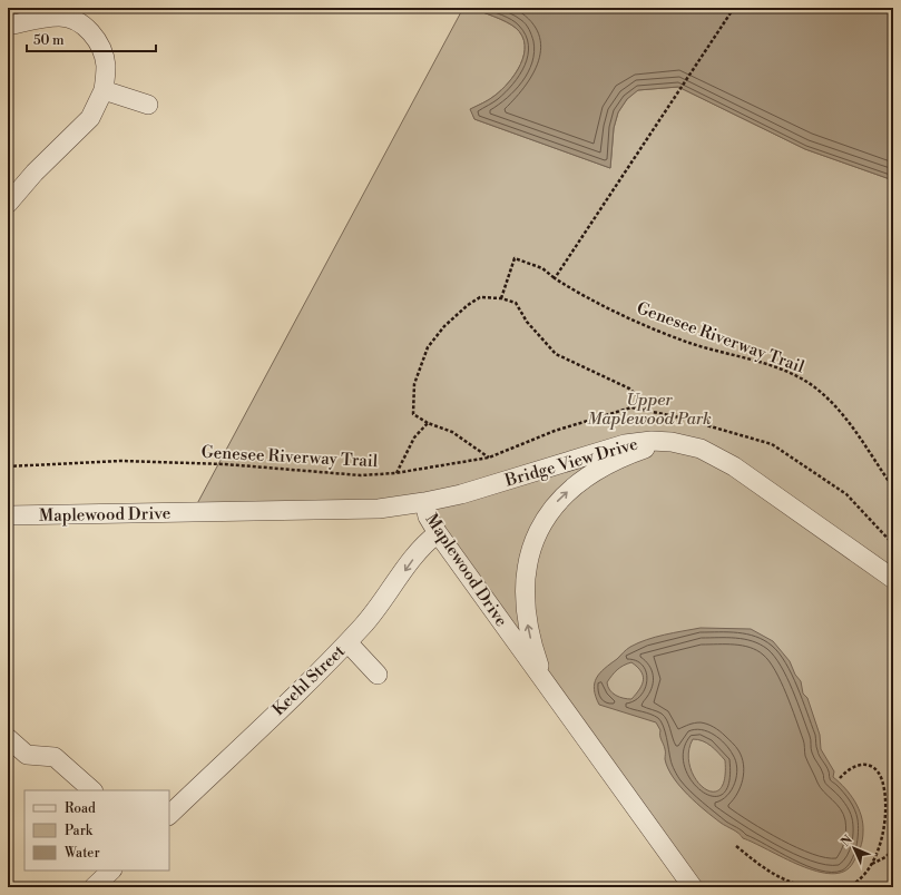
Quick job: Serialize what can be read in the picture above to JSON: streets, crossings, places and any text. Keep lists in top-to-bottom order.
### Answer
{
  "streets": {
    "street": ["Bridge View Drive", "Maplewood Drive", "Keehl Street"],
    "path": ["Genesee Riverway Trail"]
  },
  "crossings": [
    ["Bridge View Drive", "Maplewood Drive"],
    ["Maplewood Drive", "Keehl Street"]
  ],
  "one_way": ["Keehl Street"],
  "parks": ["Upper Maplewood Park"],
  "legend": ["Road", "Park", "Water"],
  "scale_bar": "50 m",
  "north": "top left"
}
